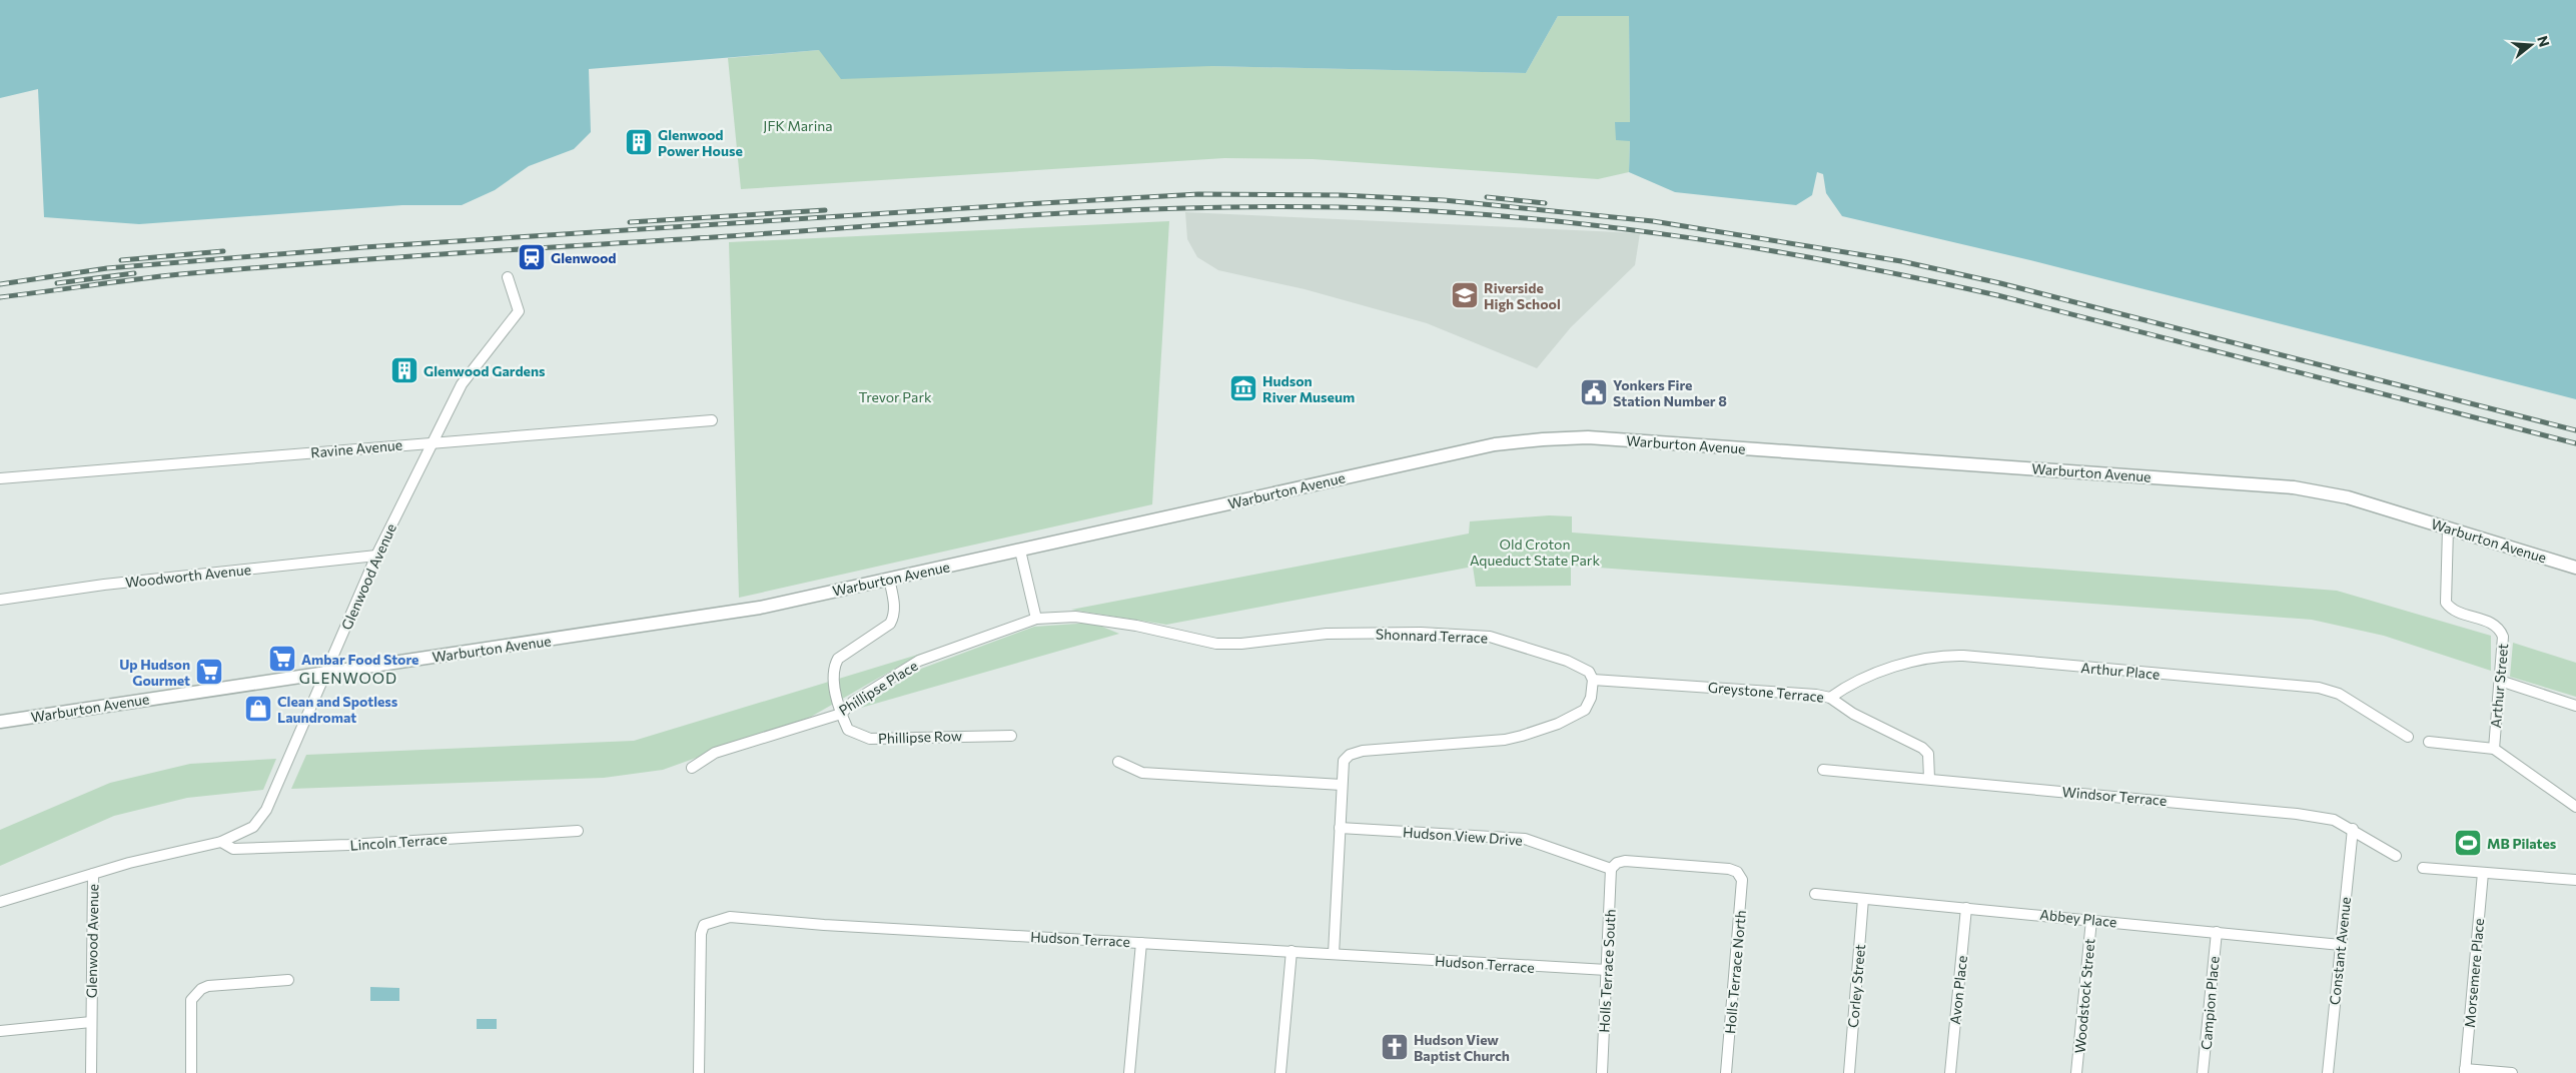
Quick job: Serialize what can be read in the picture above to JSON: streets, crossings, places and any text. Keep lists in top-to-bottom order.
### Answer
{
  "streets": {
    "street": [
      "Warburton Avenue",
      "Ravine Avenue",
      "Woodworth Avenue",
      "Glenwood Avenue",
      "Shonnard Terrace",
      "Arthur Place",
      "Arthur Street",
      "Phillipse Place",
      "Greystone Terrace",
      "Phillipse Row",
      "Windsor Terrace",
      "Hudson View Drive",
      "Lincoln Terrace",
      "Abbey Place",
      "Hudson Terrace",
      "Constant Avenue",
      "Holls Terrace South",
      "Holls Terrace North",
      "Morsemere Place",
      "Corley Street",
      "Avon Place",
      "Woodstock Street",
      "Campion Place"
    ]
  },
  "crossings": [
    ["Warburton Avenue", "Glenwood Avenue"],
    ["Warburton Avenue", "Arthur Street"],
    ["Ravine Avenue", "Glenwood Avenue"],
    ["Woodworth Avenue", "Glenwood Avenue"],
    ["Glenwood Avenue", "Lincoln Terrace"],
    ["Shonnard Terrace", "Phillipse Place"],
    ["Shonnard Terrace", "Greystone Terrace"],
    ["Arthur Place", "Greystone Terrace"],
    ["Phillipse Place", "Phillipse Row"],
    ["Greystone Terrace", "Windsor Terrace"],
    ["Windsor Terrace", "Constant Avenue"],
    ["Hudson View Drive", "Holls Terrace South"],
    ["Hudson View Drive", "Holls Terrace North"],
    ["Abbey Place", "Constant Avenue"],
    ["Abbey Place", "Corley Street"],
    ["Abbey Place", "Avon Place"],
    ["Abbey Place", "Woodstock Street"],
    ["Abbey Place", "Campion Place"],
    ["Hudson Terrace", "Holls Terrace South"],
    ["Holls Terrace South", "Holls Terrace North"]
  ],
  "districts": ["GLENWOOD"],
  "parks": ["JFK Marina", "Trevor Park", "Old Croton Aqueduct State Park"],
  "places": {
    "building": ["Glenwood Power House", "Glenwood Gardens"],
    "station": ["Glenwood"],
    "school or university": ["Riverside High School"],
    "museum": ["Hudson River Museum"],
    "public building": ["Yonkers Fire Station Number 8"],
    "supermarket": ["Ambar Food Store", "Up Hudson Gourmet"],
    "shop": ["Clean and Spotless Laundromat"],
    "sports": ["MB Pilates"],
    "church": ["Hudson View Baptist Church"]
  },
  "north": "right"
}
